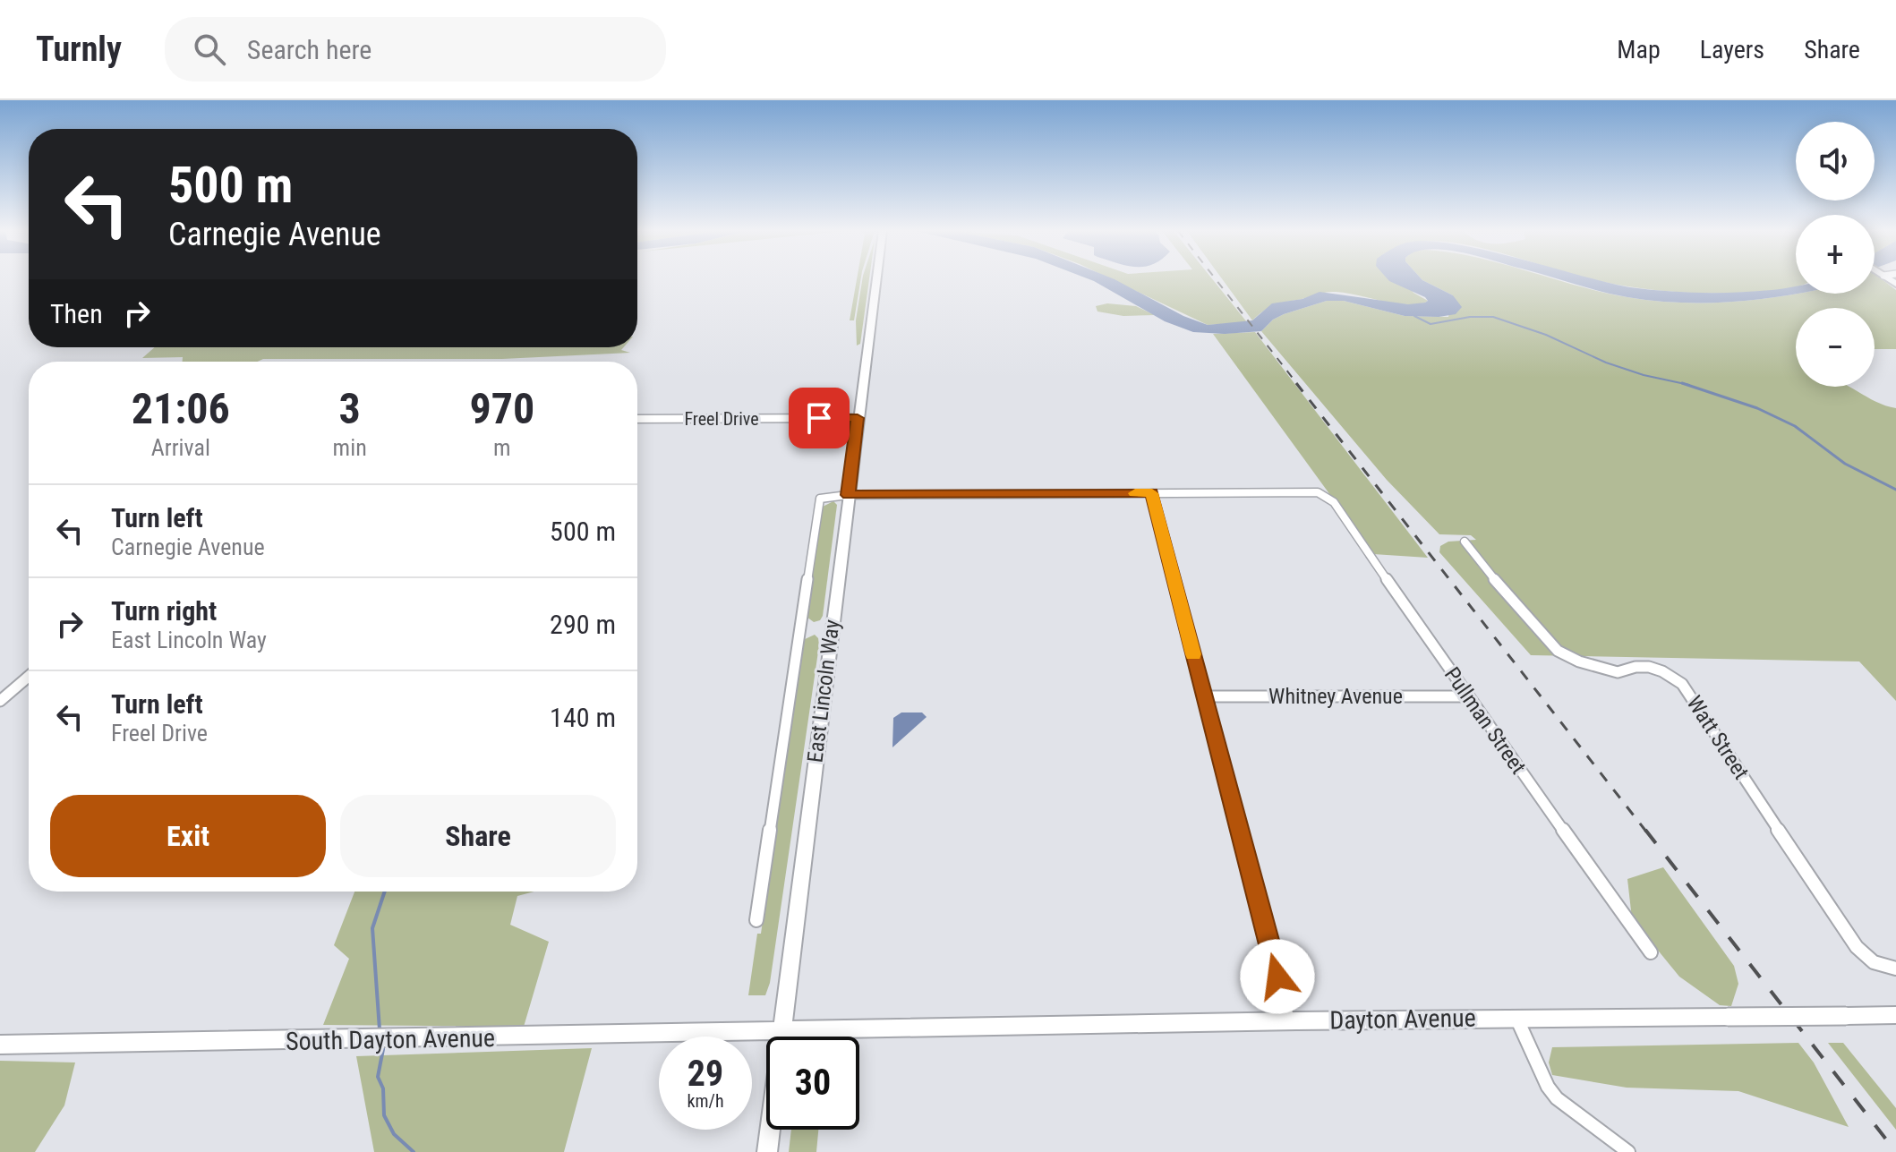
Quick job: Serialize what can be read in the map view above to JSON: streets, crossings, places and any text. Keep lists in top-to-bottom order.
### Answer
{
  "streets": {
    "main road": ["East Lincoln Way", "Dayton Avenue", "South Dayton Avenue"],
    "street": [
      "Freel Drive",
      "Whitney Avenue",
      "Pullman Street",
      "Watt Street"
    ]
  },
  "crossings": [
    ["Freel Drive", "East Lincoln Way"],
    ["East Lincoln Way", "Dayton Avenue"],
    ["East Lincoln Way", "South Dayton Avenue"],
    ["Whitney Avenue", "Pullman Street"],
    ["Dayton Avenue", "South Dayton Avenue"]
  ],
  "page": {
    "header": "Turnly",
    "search": "Search here",
    "nav": ["Map", "Layers", "Share"],
    "map_buttons": ["+", "−"],
    "turn": ["500 m", "Carnegie Avenue"],
    "then": "Then",
    "eta": [
      "21:06",
      "Arrival",
      "3",
      "min",
      "970",
      "m"
    ],
    "list": [
      {
        "name": "Turn left",
        "note": "Carnegie Avenue",
        "value": "500 m"
      },
      {
        "name": "Turn right",
        "note": "East Lincoln Way",
        "value": "290 m"
      },
      {
        "name": "Turn left",
        "note": "Freel Drive",
        "value": "140 m"
      }
    ],
    "buttons": ["Exit", "Share"],
    "speed": "29 km/h",
    "limit": "30"
  }
}
